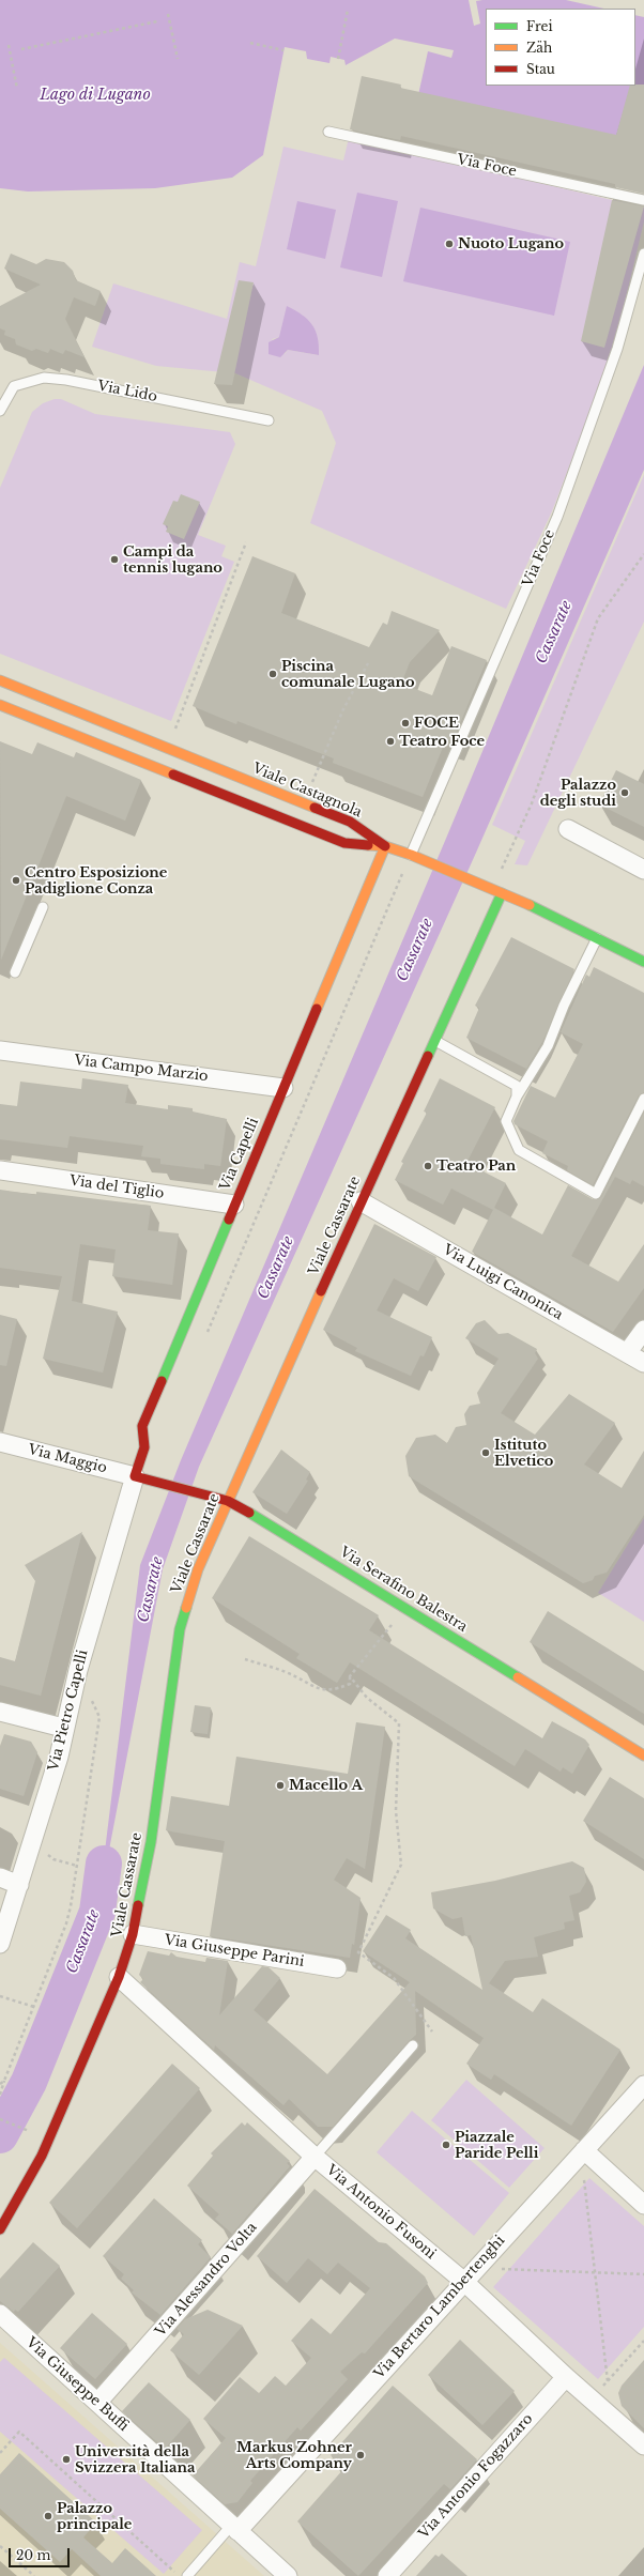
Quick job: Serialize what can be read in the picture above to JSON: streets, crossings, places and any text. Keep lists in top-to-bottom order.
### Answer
{
  "streets": {
    "main road": [
      "Viale Castagnola",
      "Via Capelli",
      "Viale Cassarate",
      "Via Serafino Balestra"
    ],
    "street": [
      "Via Campo Marzio",
      "Via del Tiglio",
      "Via Luigi Canonica",
      "Via Maggio",
      "Via Pietro Capelli",
      "Via Giuseppe Parini",
      "Via Antonio Fusoni",
      "Via Alessandro Volta",
      "Via Bertaro Lambertenghi",
      "Via Giuseppe Buffi",
      "Via Antonio Fogazzaro"
    ],
    "lane": ["Via Foce", "Via Lido"]
  },
  "crossings": [
    ["Viale Castagnola", "Via Capelli"],
    ["Via Campo Marzio", "Via Capelli"],
    ["Via Capelli", "Via del Tiglio"],
    ["Via Capelli", "Via Maggio"],
    ["Via Capelli", "Via Serafino Balestra"],
    ["Via Capelli", "Via Pietro Capelli"],
    ["Viale Cassarate", "Via Luigi Canonica"],
    ["Viale Cassarate", "Via Serafino Balestra"],
    ["Viale Cassarate", "Via Giuseppe Parini"],
    ["Viale Cassarate", "Via Antonio Fusoni"],
    ["Via Maggio", "Via Serafino Balestra"],
    ["Via Maggio", "Via Pietro Capelli"],
    ["Via Serafino Balestra", "Via Pietro Capelli"],
    ["Via Antonio Fusoni", "Via Alessandro Volta"],
    ["Via Antonio Fusoni", "Via Bertaro Lambertenghi"],
    ["Via Antonio Fusoni", "Via Antonio Fogazzaro"],
    ["Via Alessandro Volta", "Via Giuseppe Buffi"],
    ["Via Bertaro Lambertenghi", "Via Giuseppe Buffi"]
  ],
  "water": ["Lago di Lugano", "Cassarate"],
  "places": [
    "Nuoto Lugano",
    "Campi da tennis lugano",
    "Piscina comunale Lugano",
    "FOCE",
    "Teatro Foce",
    "Palazzo degli studi",
    "Centro Esposizione Padiglione Conza",
    "Teatro Pan",
    "Istituto Elvetico",
    "Macello A",
    "Piazzale Paride Pelli",
    "Markus Zohner Arts Company",
    "Università della Svizzera Italiana",
    "Palazzo principale"
  ],
  "legend": ["Frei", "Zäh", "Stau"],
  "scale_bar": "20 m"
}
